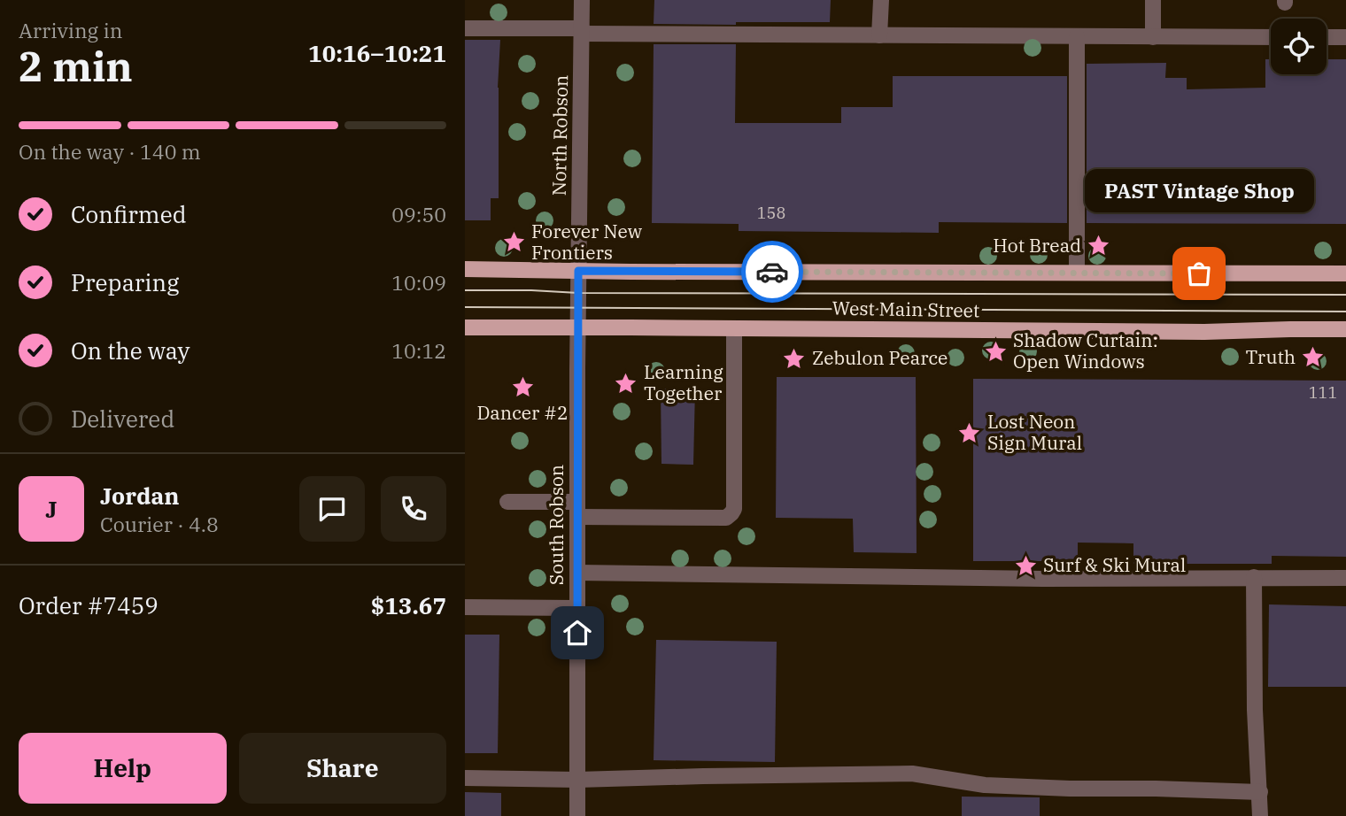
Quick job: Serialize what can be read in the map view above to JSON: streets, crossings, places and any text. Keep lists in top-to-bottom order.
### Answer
{
  "streets": {
    "main road": ["West Main Street"],
    "street": ["North Robson", "South Robson"]
  },
  "crossings": [
    ["North Robson", "West Main Street"],
    ["North Robson", "South Robson"],
    ["West Main Street", "South Robson"]
  ],
  "places": {
    "place": [
      "Forever New Frontiers",
      "Hot Bread",
      "Shadow Curtain: Open Windows",
      "Truth",
      "Zebulon Pearce",
      "Learning Together",
      "Dancer #2",
      "Lost Neon Sign Mural",
      "Surf & Ski Mural"
    ],
    "other": ["PAST Vintage Shop"]
  },
  "house_numbers": ["158", "111"],
  "page": {
    "heading": ["2 min", "Arriving in", "10:16–10:21"],
    "panel": [
      "Jordan",
      "Courier · 4.8",
      "Order #7459",
      "$13.67"
    ],
    "bar": "On the way · 140 m",
    "bubble": "PAST Vintage Shop",
    "list": [
      ["Confirmed", "09:50"],
      ["Preparing", "10:09"],
      ["On the way", "10:12"],
      "Delivered"
    ],
    "round": "J",
    "buttons": ["Help", "Share"]
  }
}
